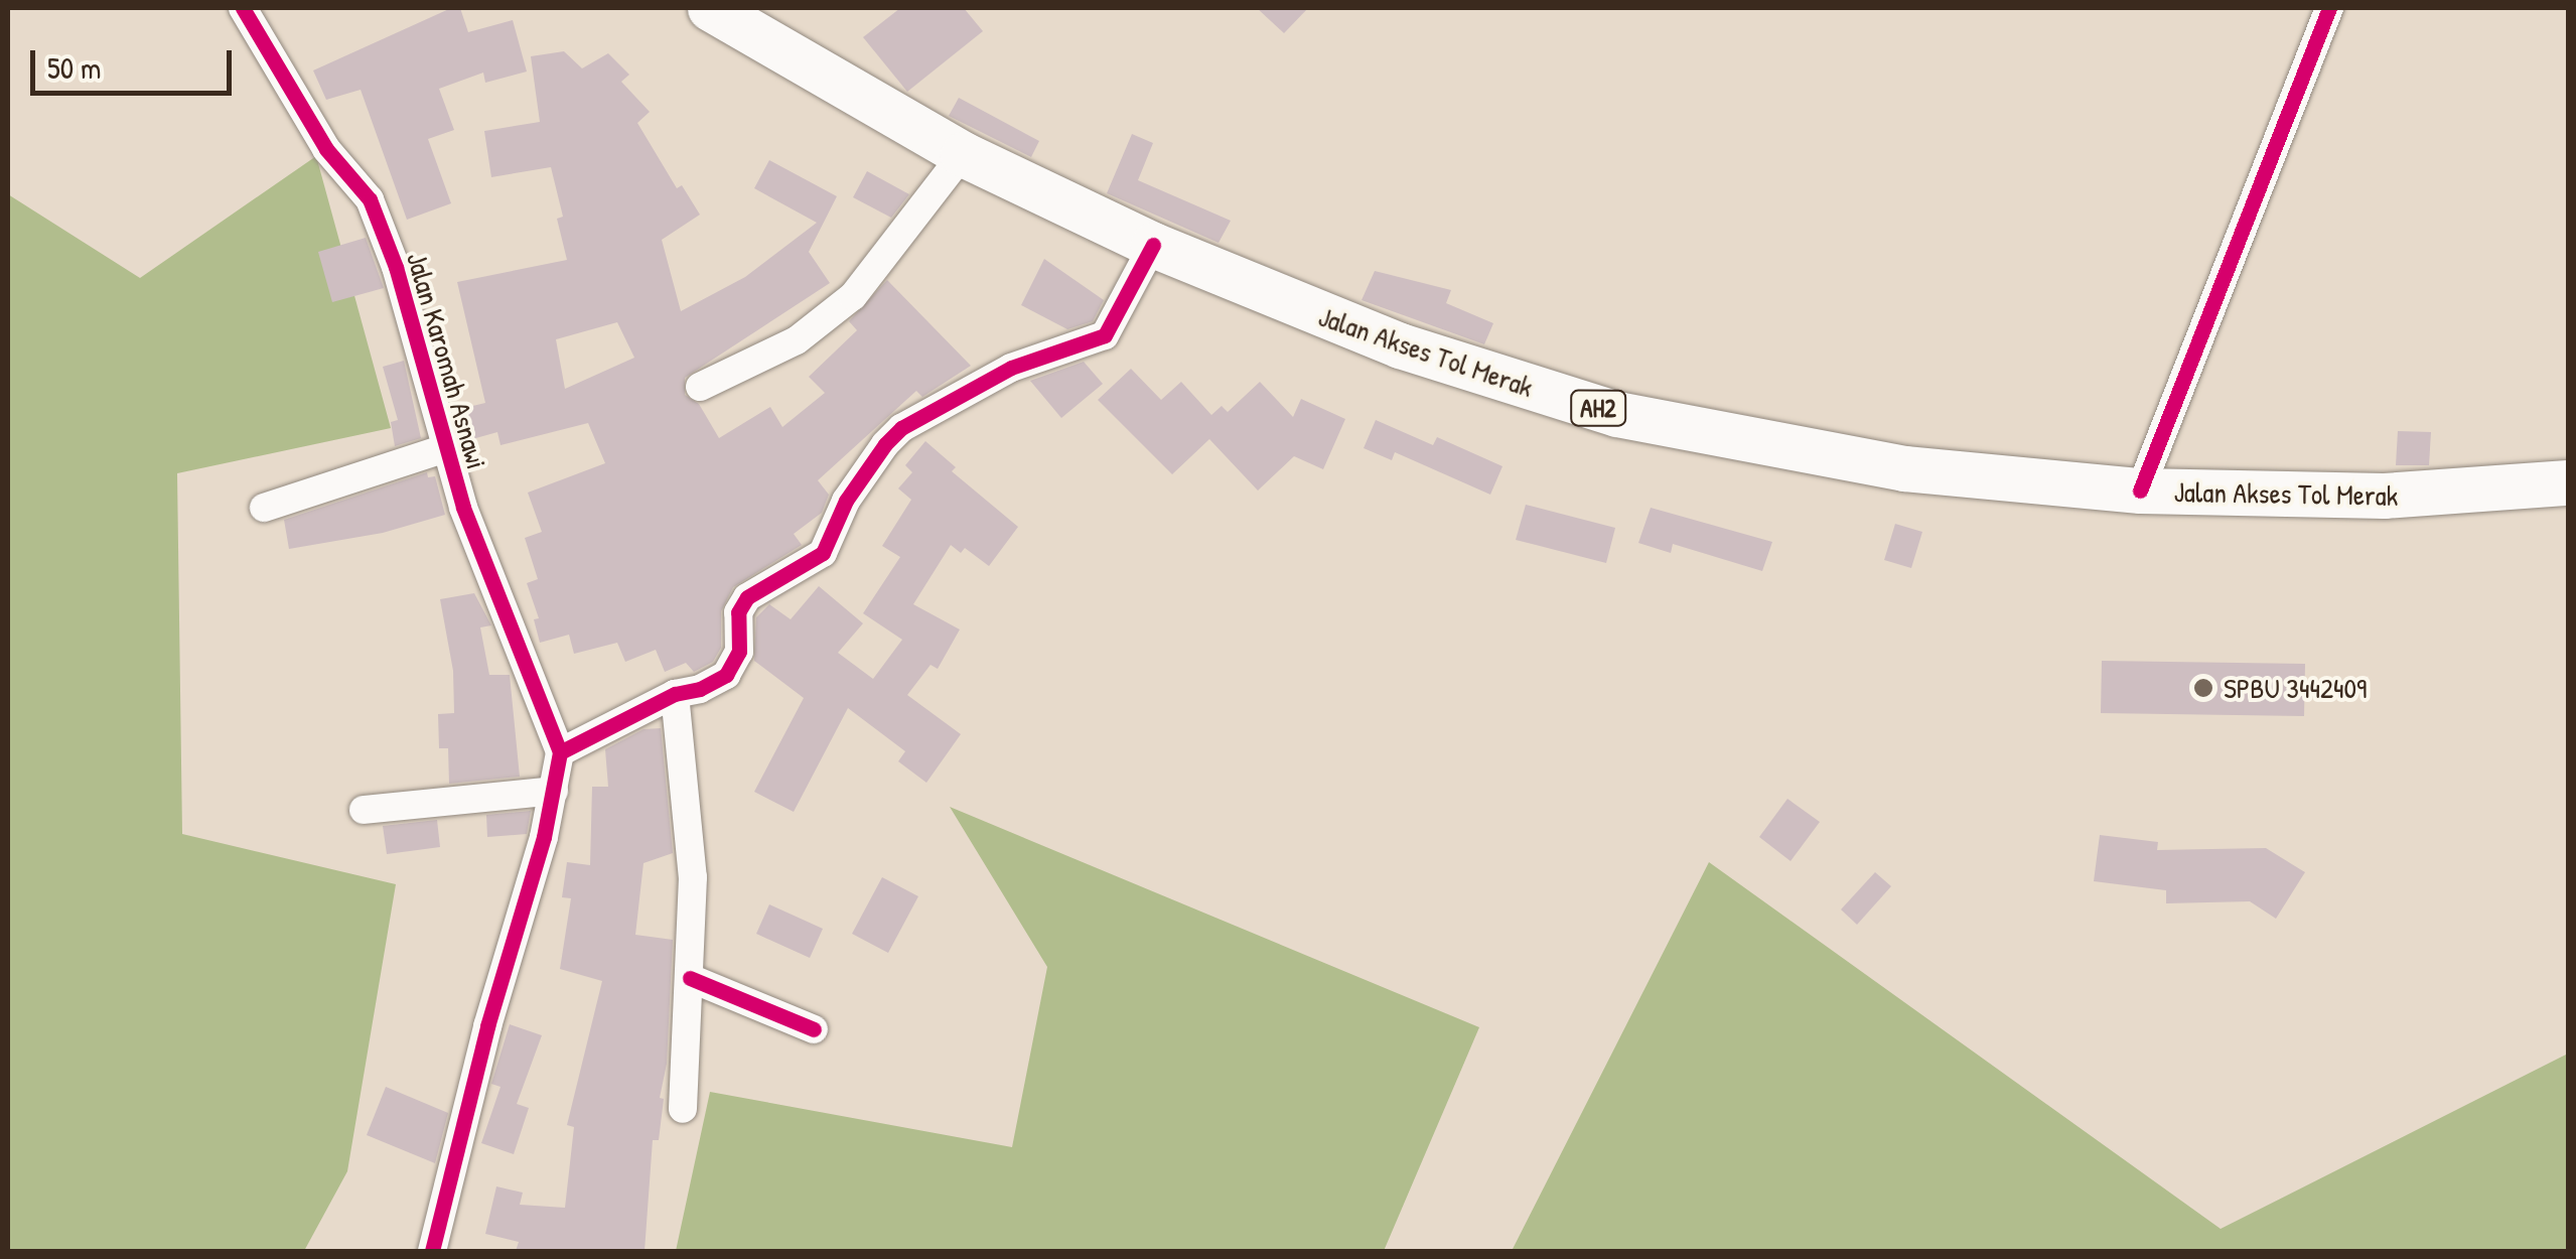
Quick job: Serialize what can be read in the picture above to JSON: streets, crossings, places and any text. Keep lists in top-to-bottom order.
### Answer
{
  "streets": {
    "highway": ["Jalan Akses Tol Merak", "AH2"],
    "street": ["Jalan Karomah Asnawi"]
  },
  "places": ["SPBU 3442409"],
  "scale_bar": "50 m"
}
